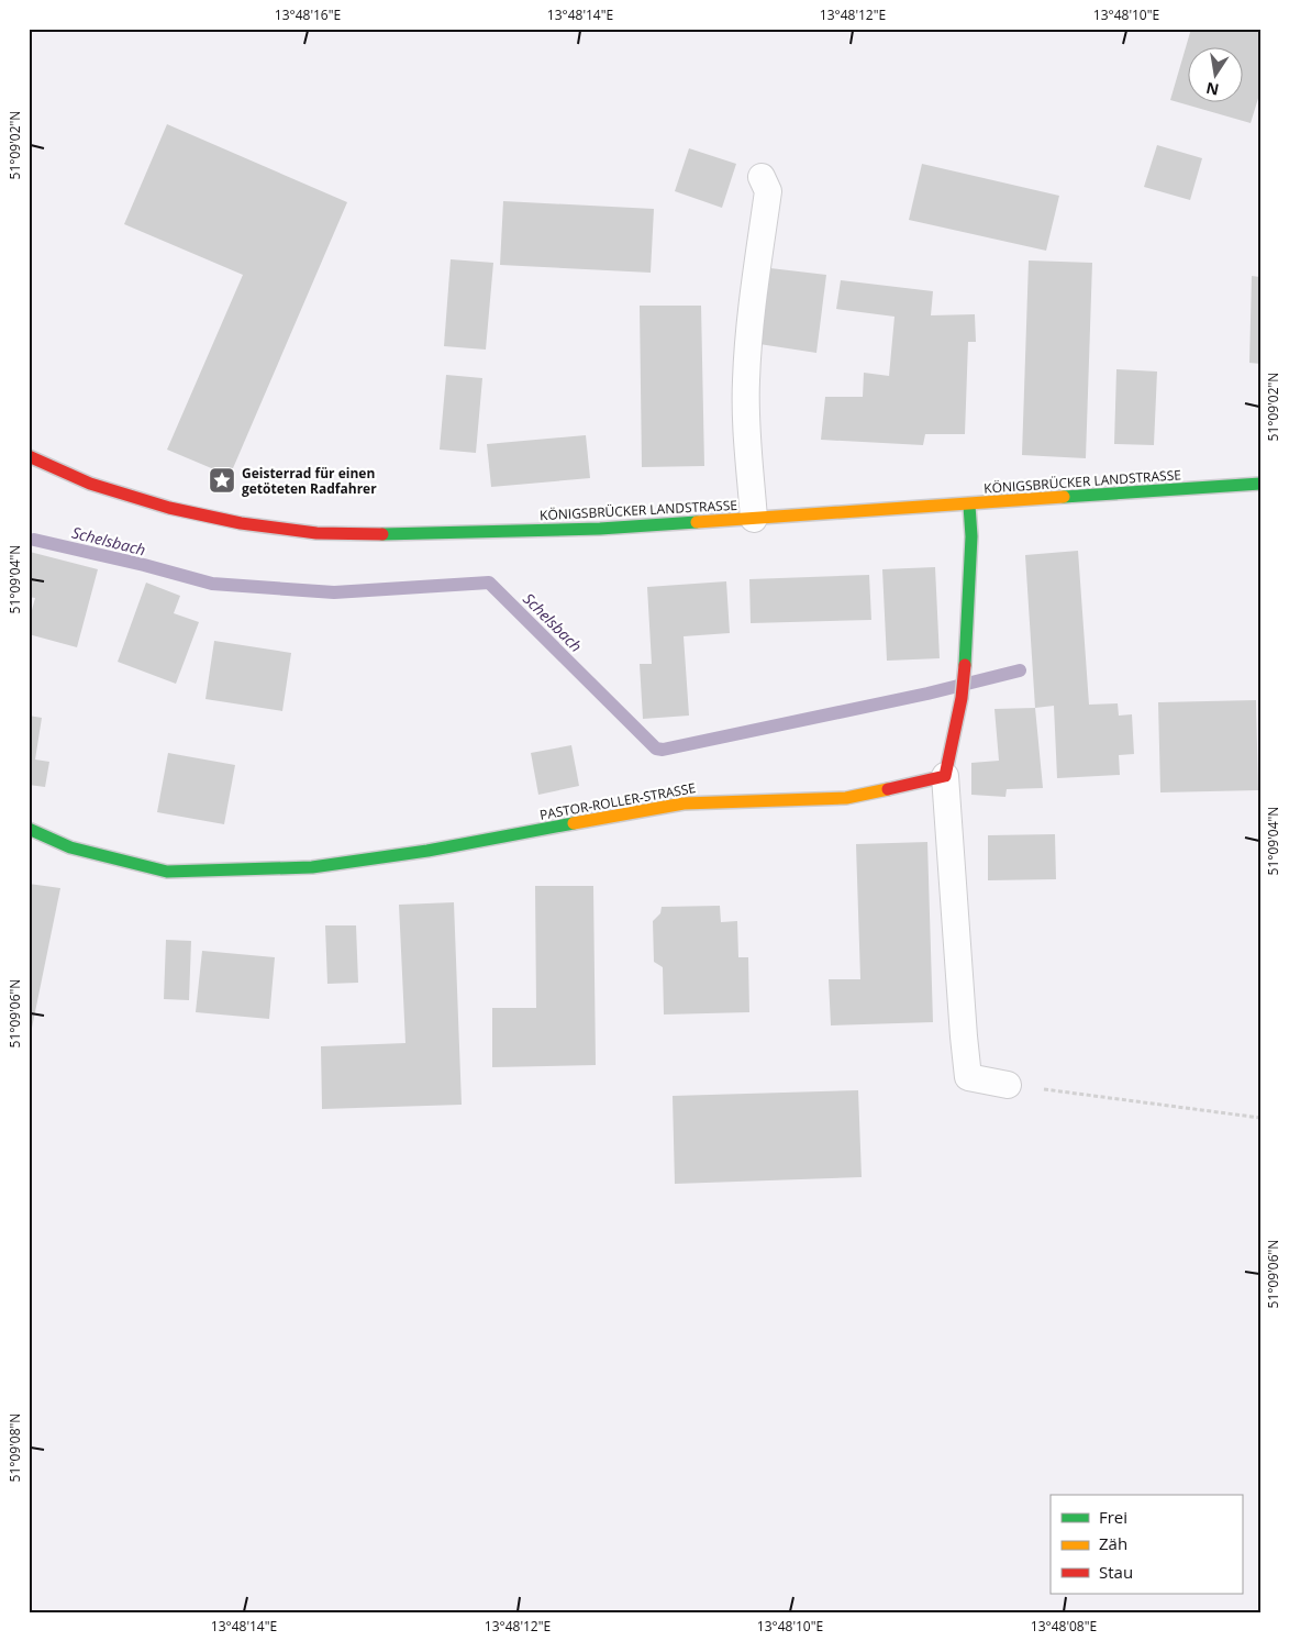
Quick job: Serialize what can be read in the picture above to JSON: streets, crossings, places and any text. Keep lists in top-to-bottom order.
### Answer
{
  "streets": {
    "main road": ["KÖNIGSBRÜCKER LANDSTRASSE", "PASTOR-ROLLER-STRASSE"]
  },
  "water": ["Schelsbach"],
  "places": {
    "place": ["Geisterrad für einen getöteten Radfahrer"]
  },
  "legend": ["Frei", "Zäh", "Stau"],
  "north": "bottom",
  "coordinates": [
    "13°48'16\"E",
    "13°48'14\"E",
    "13°48'12\"E",
    "13°48'10\"E",
    "51°09'02\"N",
    "51°09'04\"N",
    "51°09'06\"N",
    "51°09'08\"N",
    "13°48'08\"E"
  ]
}
